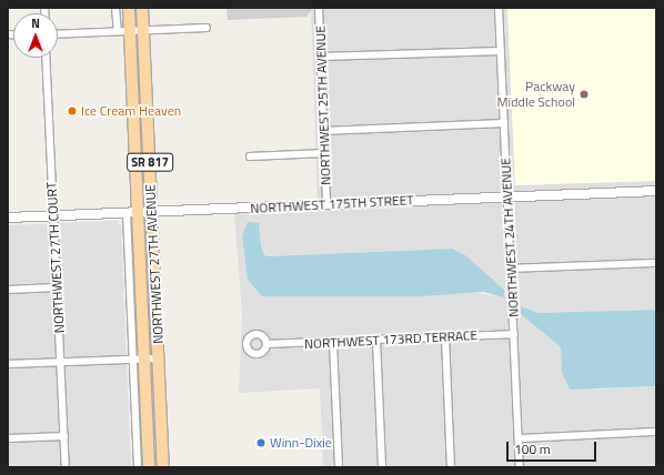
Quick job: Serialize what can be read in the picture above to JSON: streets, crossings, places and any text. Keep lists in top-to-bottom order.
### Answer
{
  "streets": {
    "main road": ["SR 817", "NORTHWEST 27TH AVENUE"],
    "street": [
      "NORTHWEST 25TH AVENUE",
      "NORTHWEST 175TH STREET",
      "NORTHWEST 24TH AVENUE",
      "NORTHWEST 27TH COURT",
      "NORTHWEST 173RD TERRACE"
    ]
  },
  "crossings": [
    ["NORTHWEST 25TH AVENUE", "NORTHWEST 175TH STREET"],
    ["NORTHWEST 175TH STREET", "NORTHWEST 24TH AVENUE"],
    ["NORTHWEST 175TH STREET", "NORTHWEST 27TH COURT"],
    ["NORTHWEST 175TH STREET", "NORTHWEST 27TH AVENUE"],
    ["NORTHWEST 24TH AVENUE", "NORTHWEST 173RD TERRACE"]
  ],
  "places": ["Packway Middle School", "Ice Cream Heaven", "Winn-Dixie"],
  "scale_bar": "100 m",
  "north": "top"
}
